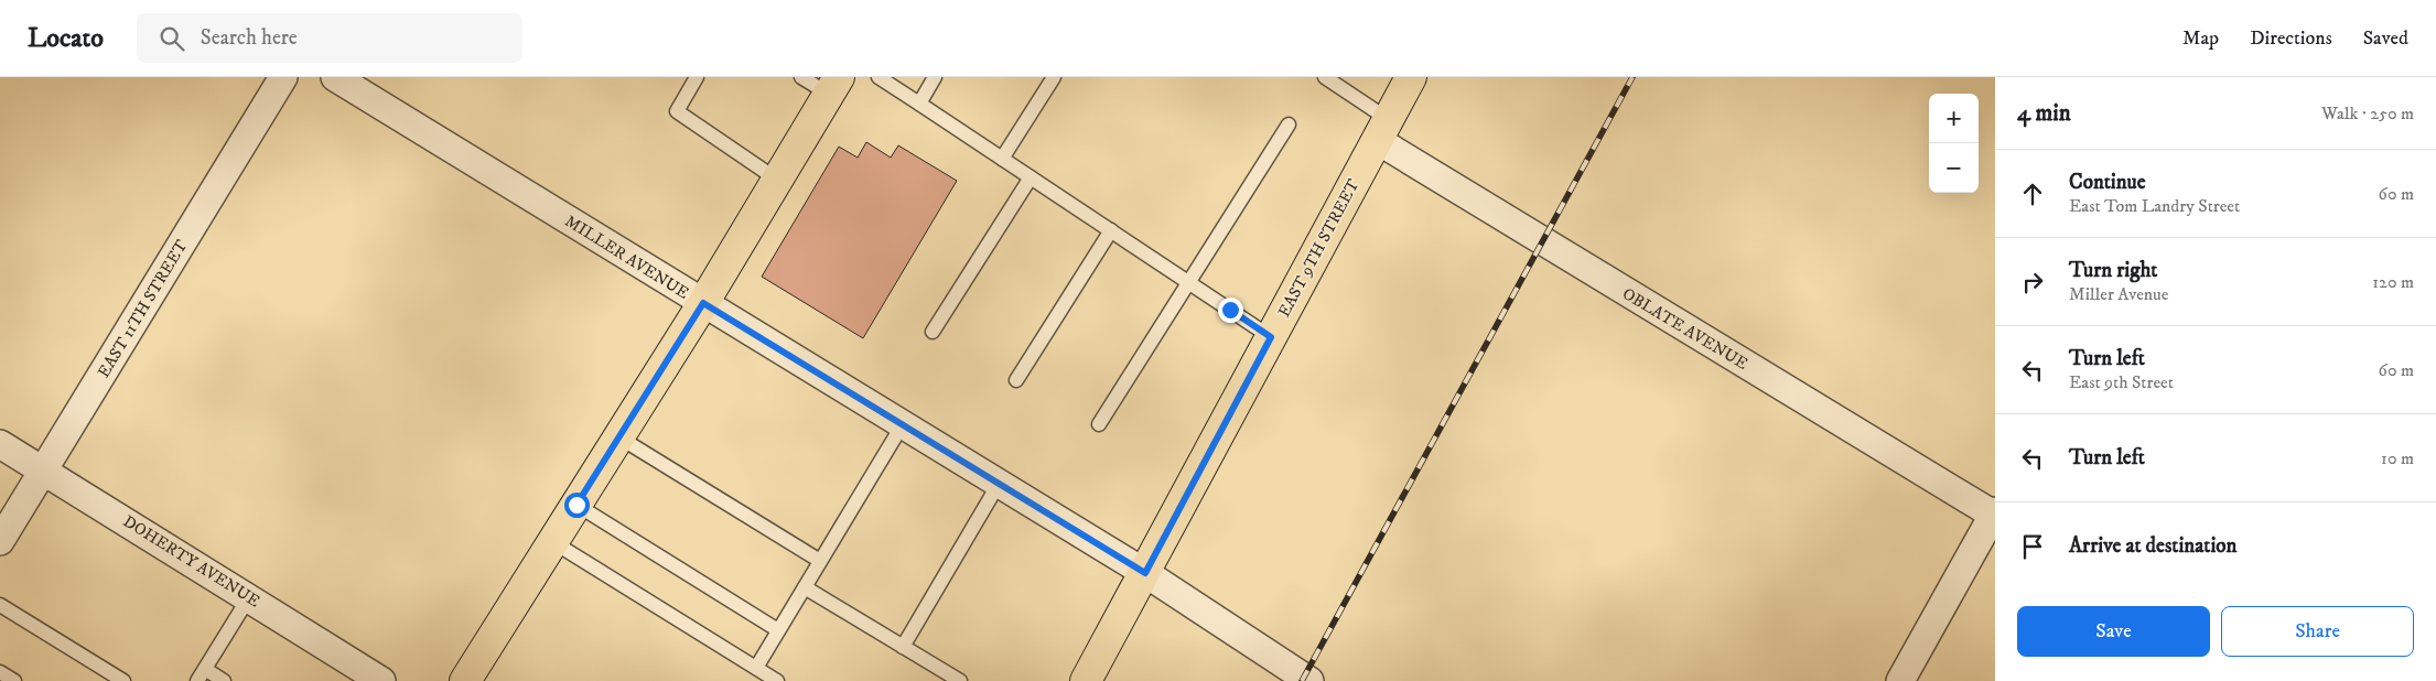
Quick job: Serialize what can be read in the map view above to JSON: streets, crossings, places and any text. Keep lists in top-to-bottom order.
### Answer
{
  "streets": {
    "main road": ["EAST 9TH STREET"],
    "street": [
      "MILLER AVENUE",
      "EAST 11TH STREET",
      "OBLATE AVENUE",
      "DOHERTY AVENUE"
    ]
  },
  "crossings": [
    ["EAST 9TH STREET", "MILLER AVENUE"],
    ["EAST 9TH STREET", "OBLATE AVENUE"],
    ["EAST 11TH STREET", "DOHERTY AVENUE"]
  ],
  "page": {
    "header": "Locato",
    "search": "Search here",
    "nav": ["Map", "Directions", "Saved"],
    "heading": ["4 min", "Walk · 250 m"],
    "map_buttons": ["+", "−"],
    "list": [
      ["Continue", "East Tom Landry Street", "60 m"],
      ["Turn right", "Miller Avenue", "120 m"],
      ["Turn left", "East 9th Street", "60 m"],
      ["Turn left", "10 m"],
      "Arrive at destination"
    ],
    "buttons": ["Save", "Share"]
  }
}
